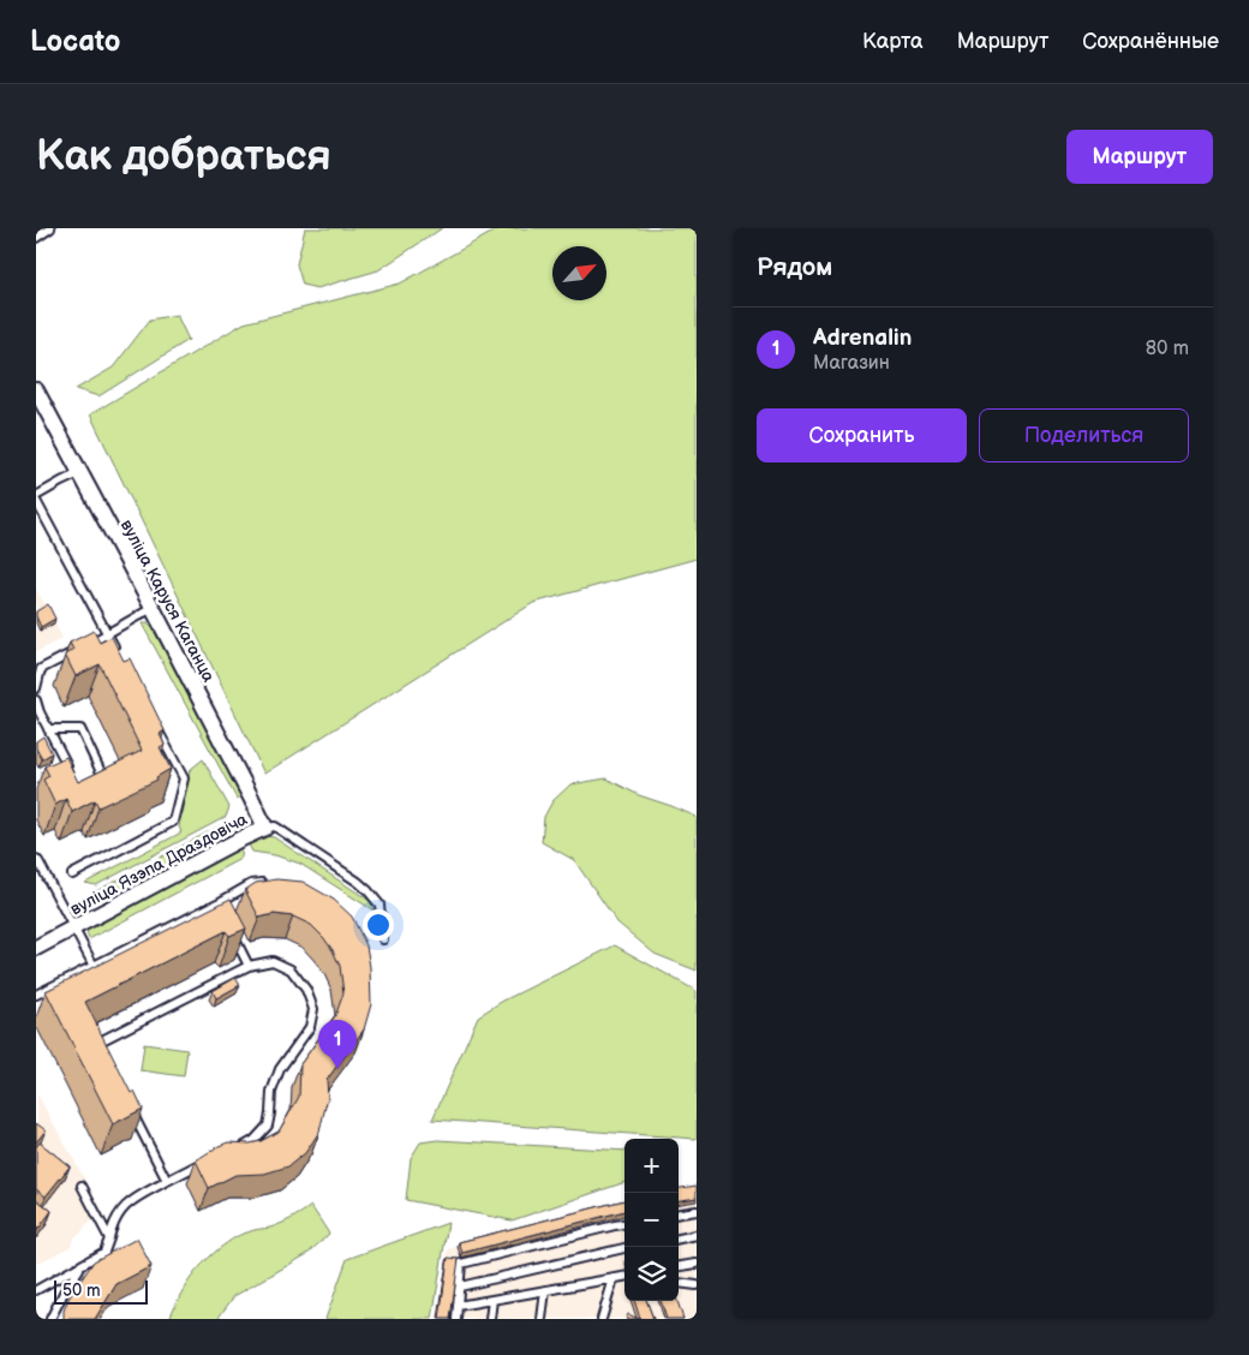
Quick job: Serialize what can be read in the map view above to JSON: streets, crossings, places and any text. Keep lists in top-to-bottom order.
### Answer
{
  "streets": {
    "street": ["вуліца Каруся Каганца", "вуліца Язэпа Драздовіча"]
  },
  "crossings": [
    ["вуліца Каруся Каганца", "вуліца Язэпа Драздовіча"]
  ],
  "scale_bar": "50 m",
  "north": "top right",
  "page": {
    "header": "Locato",
    "nav": ["Карта", "Маршрут", "Сохранённые"],
    "buttons": [
      "Маршрут",
      ["Сохранить", "Поделиться"]
    ],
    "title": "Как добраться",
    "heading": "Рядом",
    "list": [
      {
        "mark": "1",
        "name": "Adrenalin",
        "note": "Магазин",
        "value": "80 m"
      }
    ],
    "pins": "1",
    "map_buttons": ["+", "−"],
    "scale": "50 m"
  }
}
